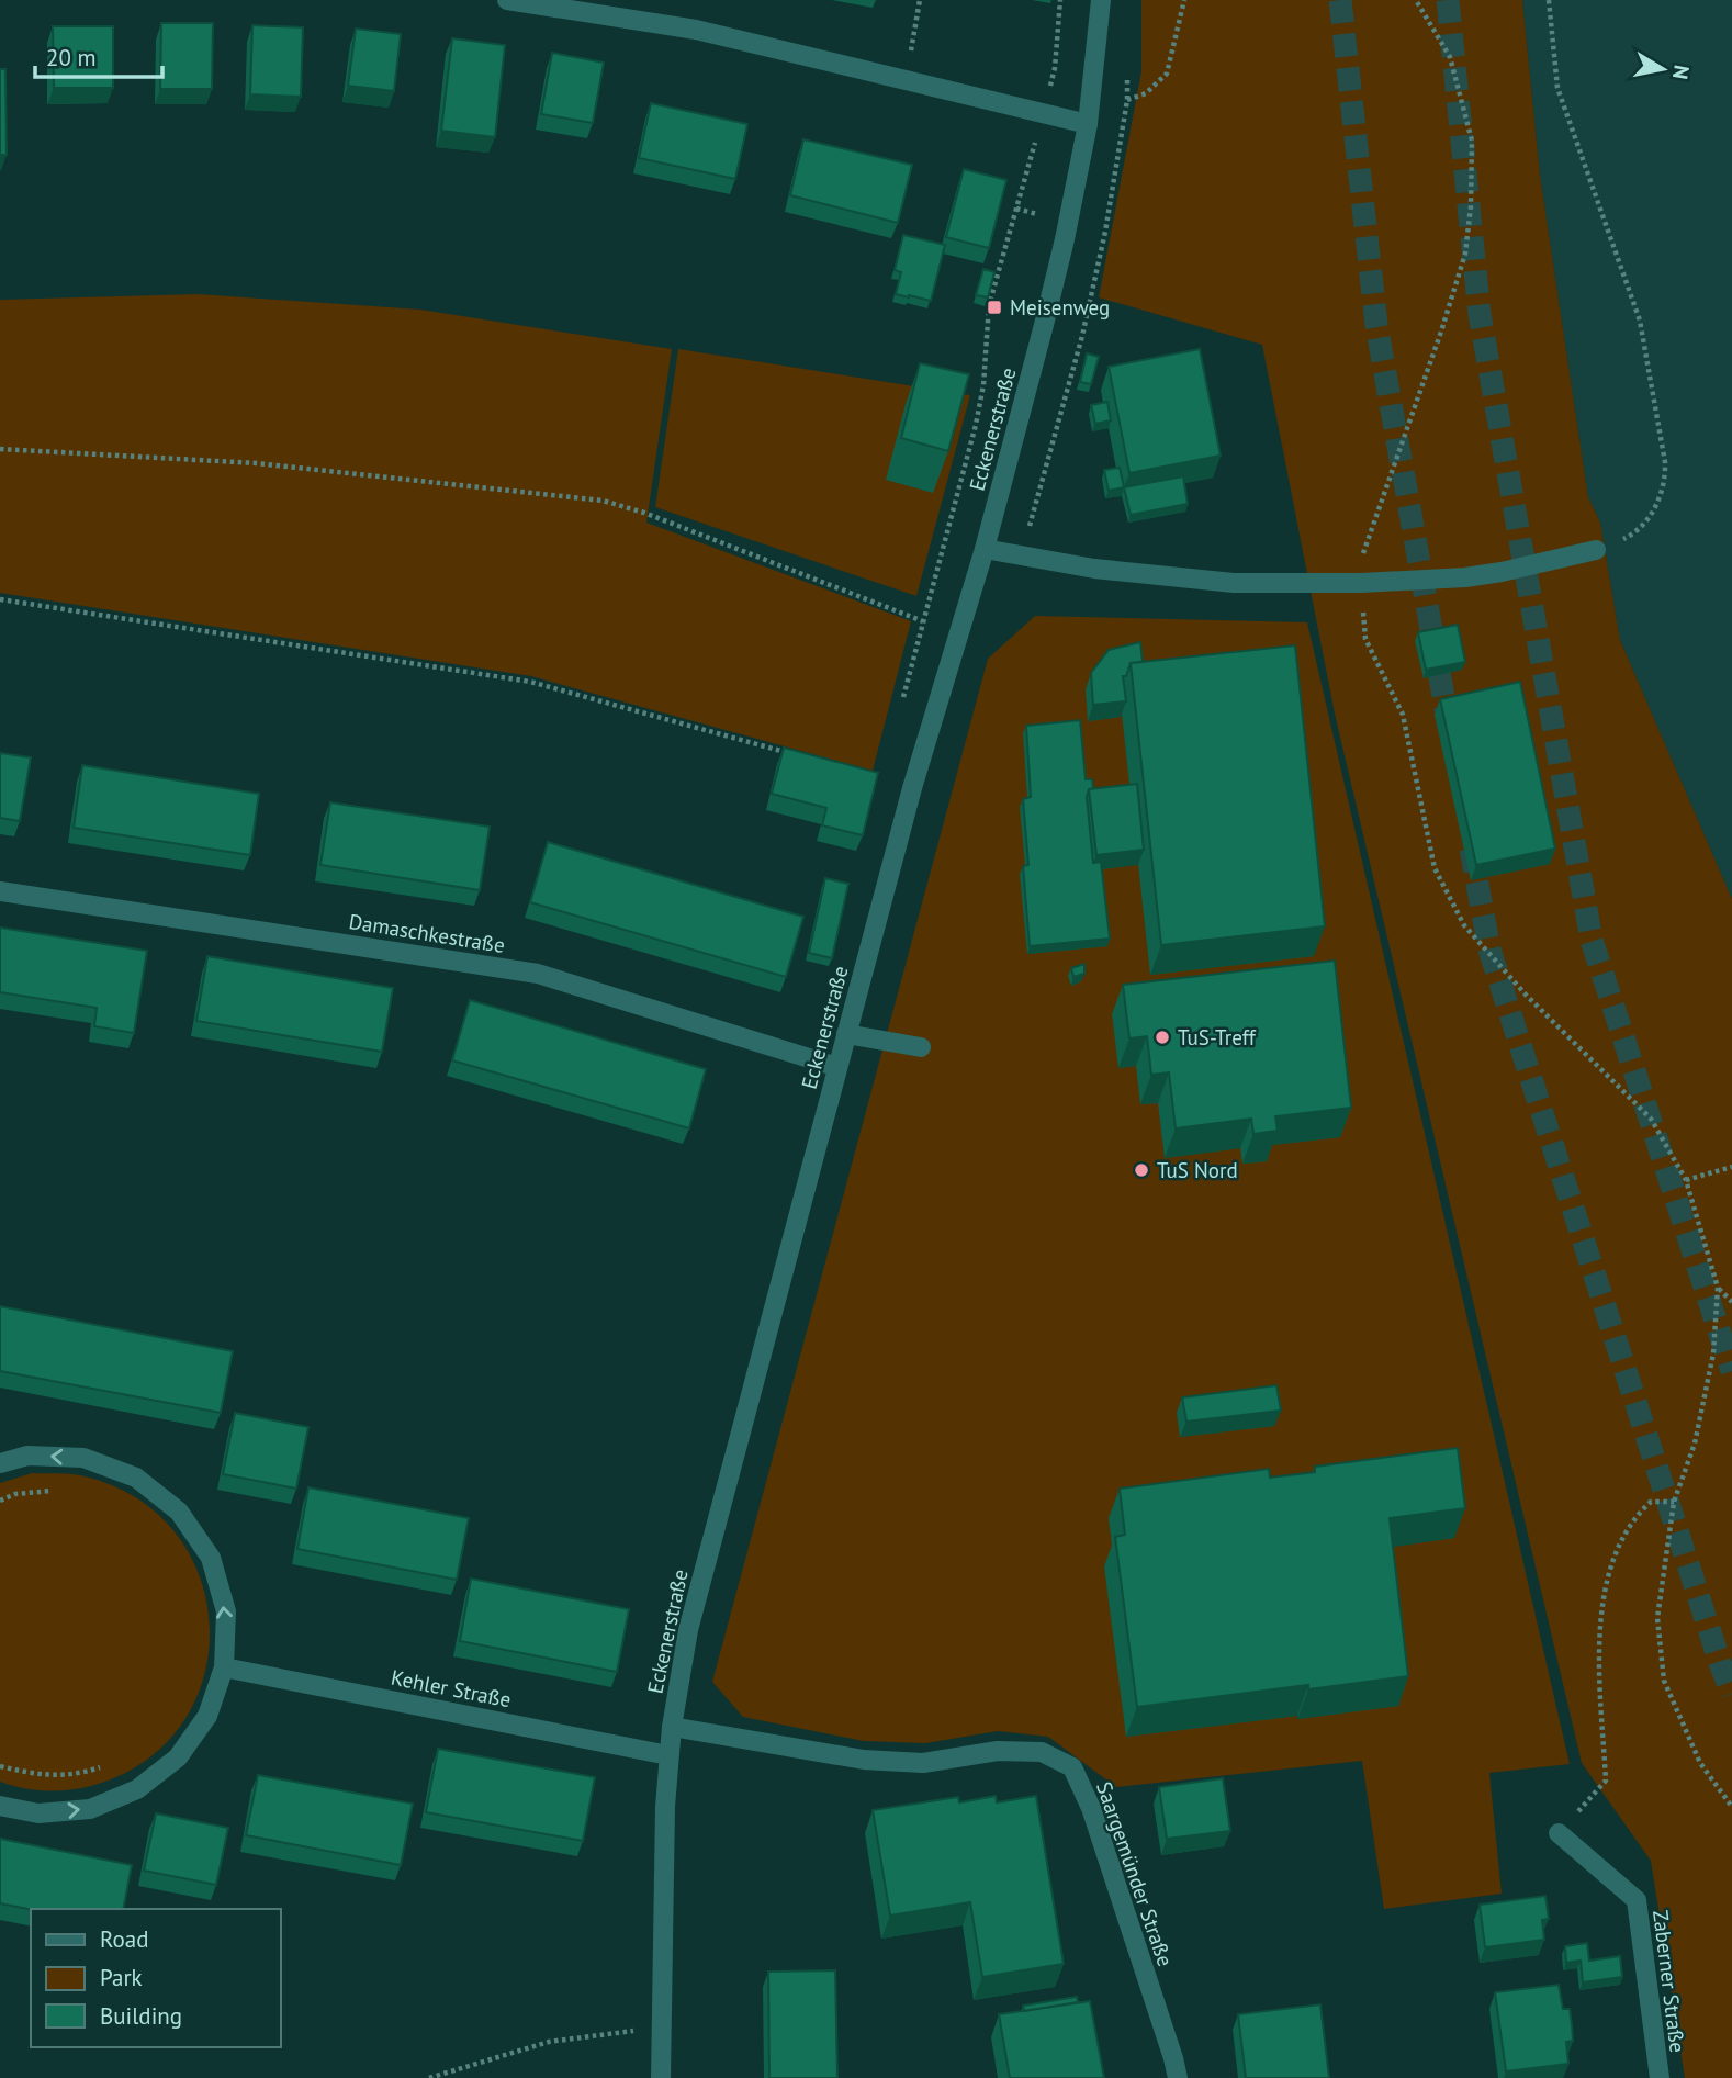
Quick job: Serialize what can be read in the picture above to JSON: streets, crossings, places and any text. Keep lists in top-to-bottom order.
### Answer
{
  "streets": {
    "street": [
      "Eckenerstraße",
      "Damaschkestraße",
      "Kehler Straße",
      "Saargemünder Straße",
      "Zaberner Straße"
    ]
  },
  "crossings": [
    ["Eckenerstraße", "Damaschkestraße"],
    ["Eckenerstraße", "Kehler Straße"],
    ["Eckenerstraße", "Saargemünder Straße"]
  ],
  "places": {
    "transit": ["Meisenweg"],
    "other": ["TuS-Treff", "TuS Nord"]
  },
  "legend": ["Road", "Park", "Building"],
  "scale_bar": "20 m",
  "north": "right"
}
